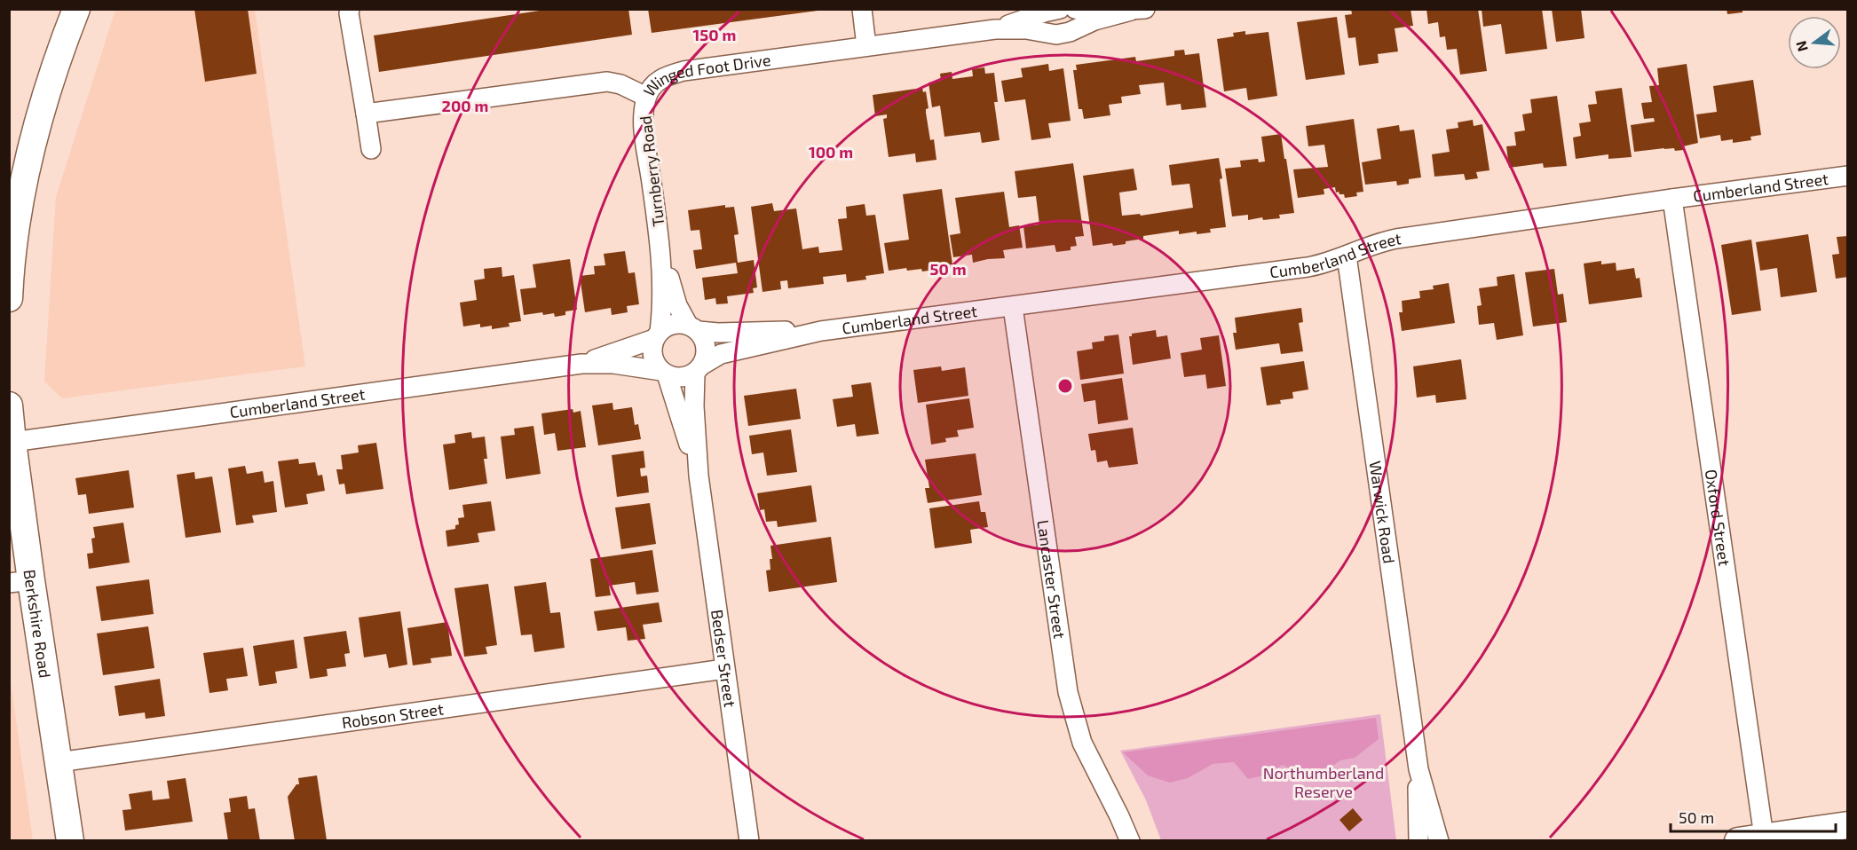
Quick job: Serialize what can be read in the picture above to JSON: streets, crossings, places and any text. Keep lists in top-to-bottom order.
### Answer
{
  "streets": {
    "street": [
      "Winged Foot Drive",
      "Turnberry Road",
      "Cumberland Street",
      "Warwick Road",
      "Oxford Street",
      "Lancaster Street",
      "Berkshire Road",
      "Bedser Street",
      "Robson Street"
    ]
  },
  "crossings": [
    ["Winged Foot Drive", "Turnberry Road"],
    ["Turnberry Road", "Cumberland Street"],
    ["Turnberry Road", "Bedser Street"],
    ["Cumberland Street", "Warwick Road"],
    ["Cumberland Street", "Oxford Street"],
    ["Cumberland Street", "Lancaster Street"],
    ["Cumberland Street", "Berkshire Road"],
    ["Cumberland Street", "Bedser Street"],
    ["Berkshire Road", "Robson Street"],
    ["Bedser Street", "Robson Street"]
  ],
  "parks": ["Northumberland Reserve"],
  "scale_bar": "50 m",
  "north": "left",
  "rings": [
    "150 m",
    "200 m",
    "100 m",
    "50 m"
  ]
}
